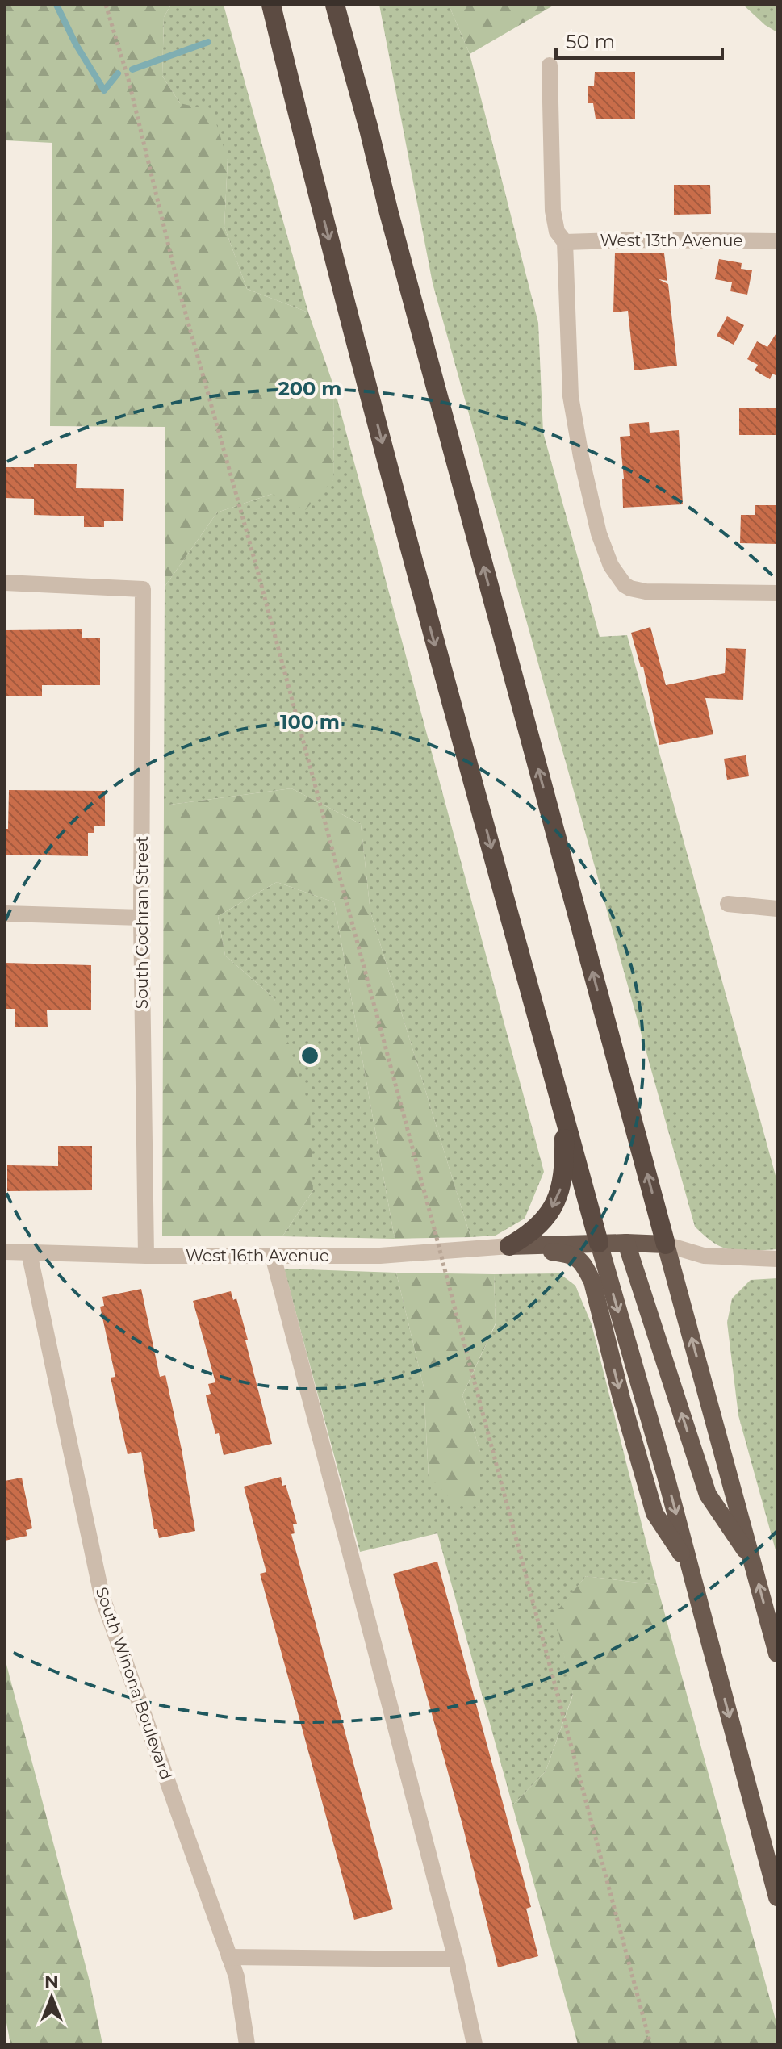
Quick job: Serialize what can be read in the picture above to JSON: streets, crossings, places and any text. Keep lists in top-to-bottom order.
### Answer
{
  "streets": {
    "street": [
      "West 13th Avenue",
      "South Cochran Street",
      "West 16th Avenue",
      "South Winona Boulevard"
    ]
  },
  "crossings": [
    ["South Cochran Street", "West 16th Avenue"],
    ["West 16th Avenue", "South Winona Boulevard"]
  ],
  "scale_bar": "50 m",
  "north": "top",
  "rings": ["200 m", "100 m"]
}
